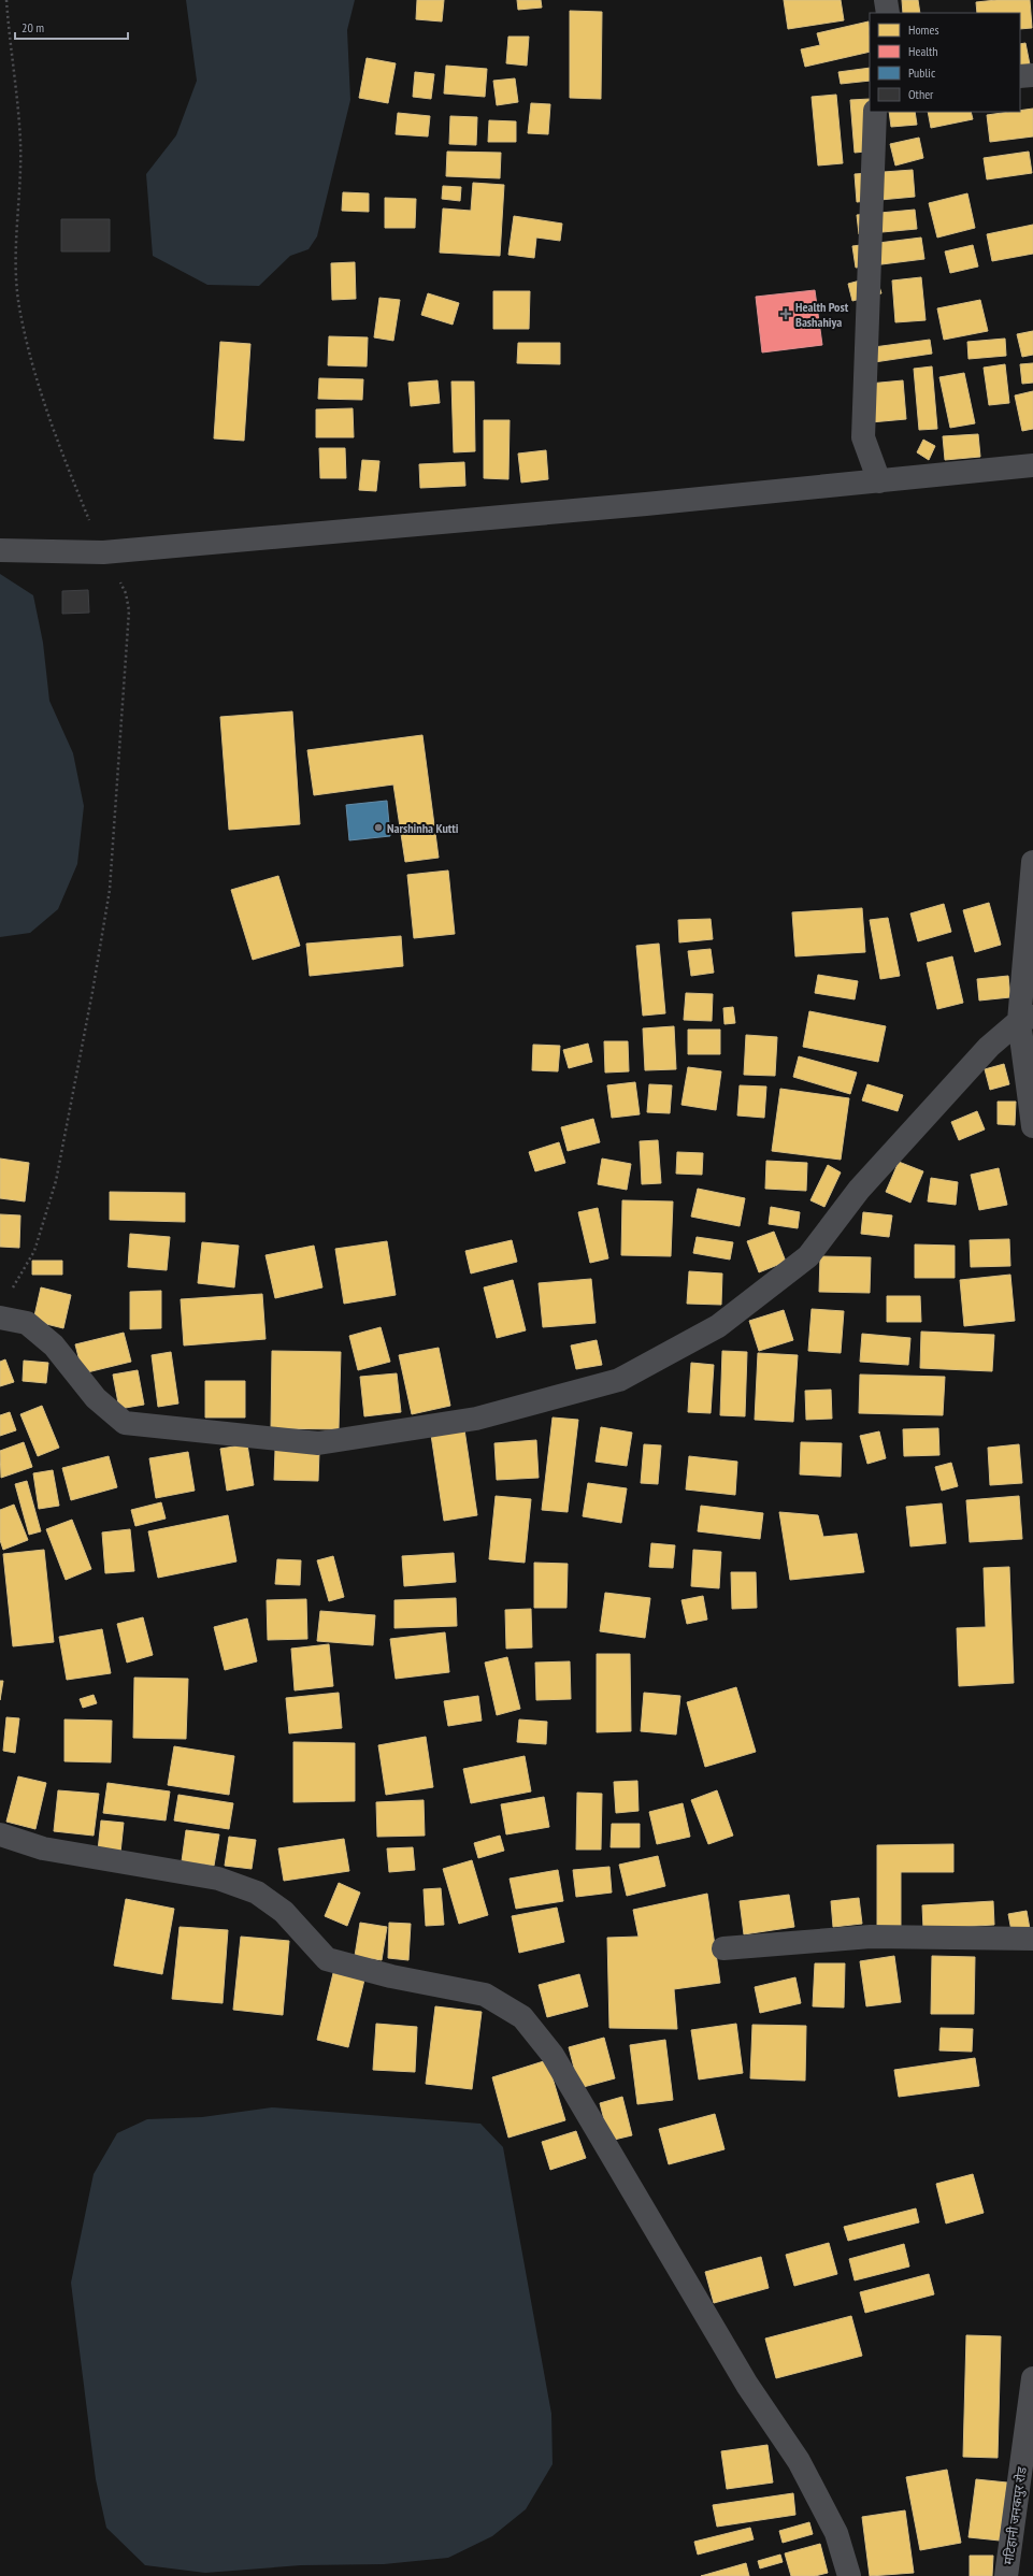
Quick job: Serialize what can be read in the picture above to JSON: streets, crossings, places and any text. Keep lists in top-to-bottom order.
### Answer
{
  "streets": {
    "street": ["मटिहानी जनकपुर रोड"]
  },
  "places": {
    "health": ["Health Post Bashahiya"],
    "other": ["Narshinha Kutti"]
  },
  "legend": [
    "Homes",
    "Health",
    "Public",
    "Other"
  ],
  "scale_bar": "20 m"
}
